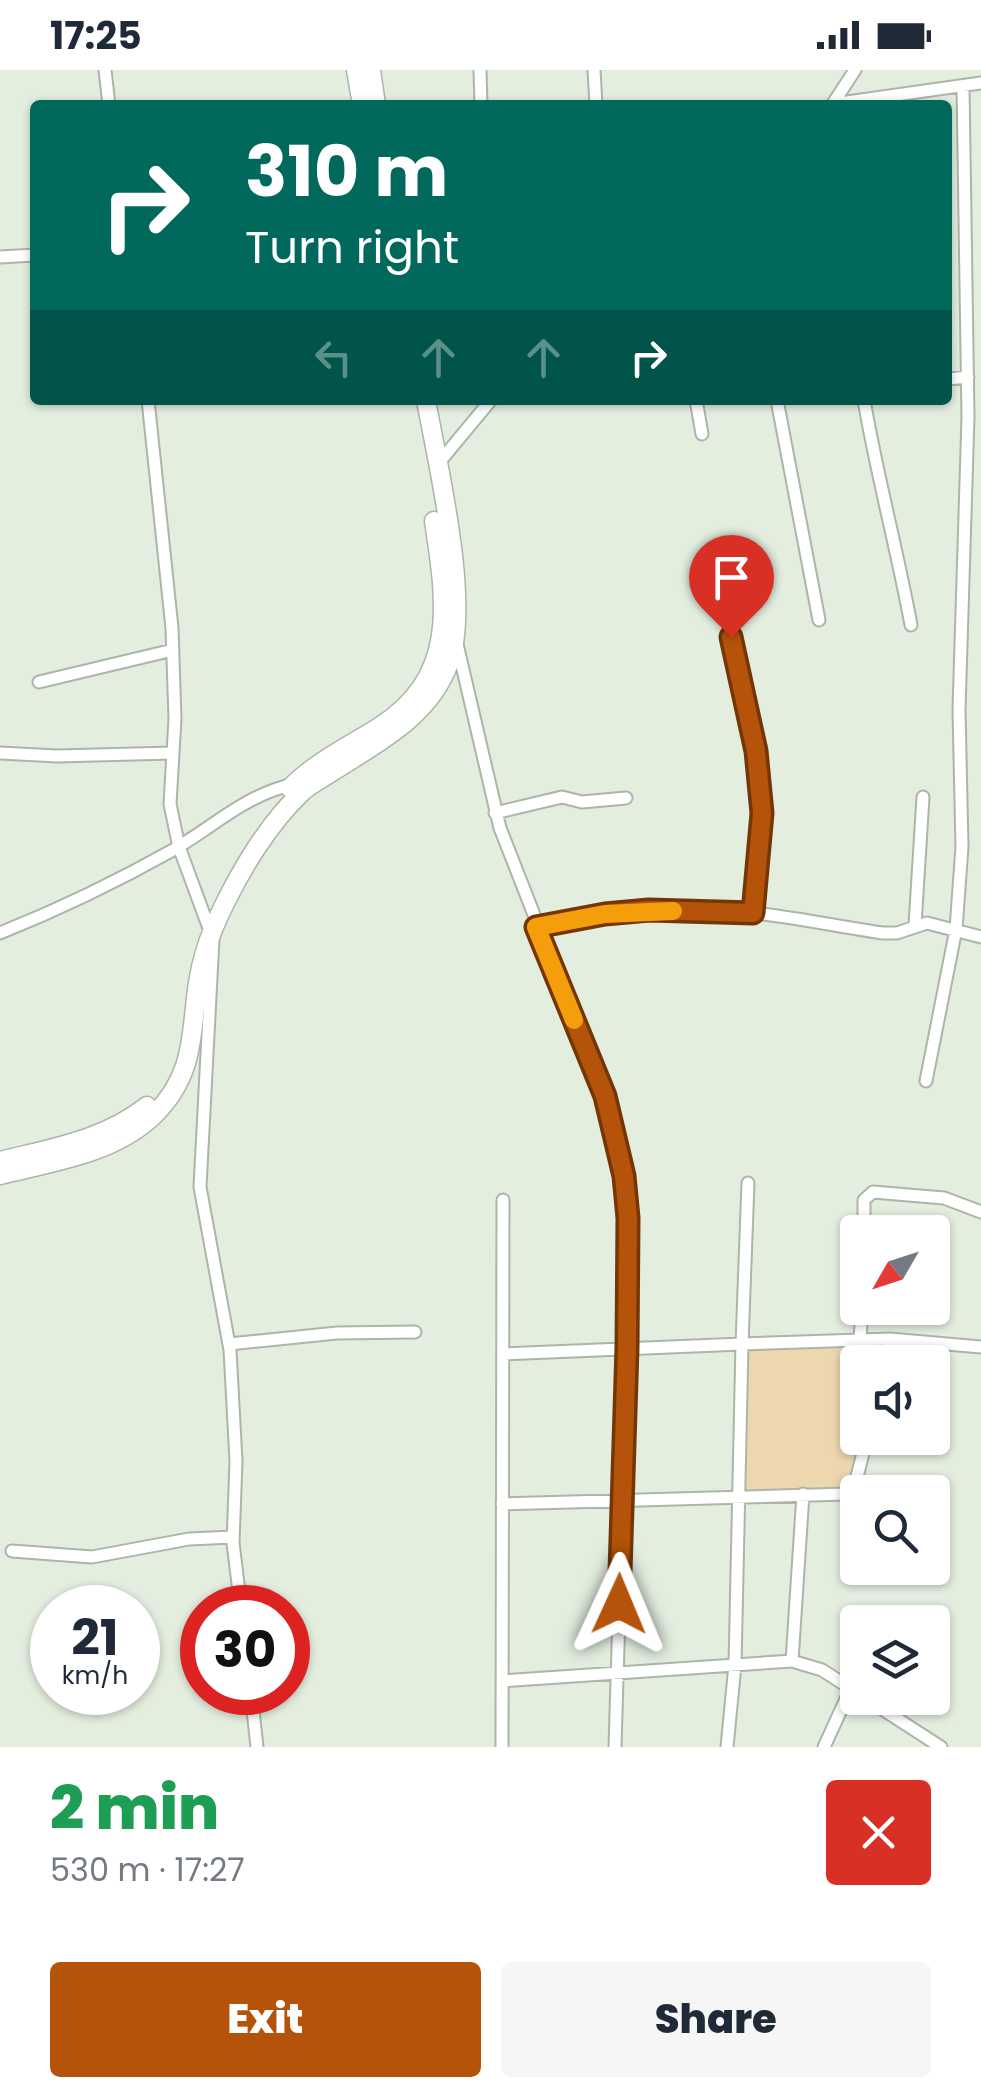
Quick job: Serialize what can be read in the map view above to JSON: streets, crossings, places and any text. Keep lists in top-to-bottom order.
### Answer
{
  "north": "bottom left",
  "page": {
    "status": "17:25",
    "turn": ["310 m", "Turn right"],
    "speed": "21 km/h",
    "limit": "30",
    "heading": ["2 min", "530 m · 17:27"],
    "buttons": ["Exit", "Share"]
  }
}
